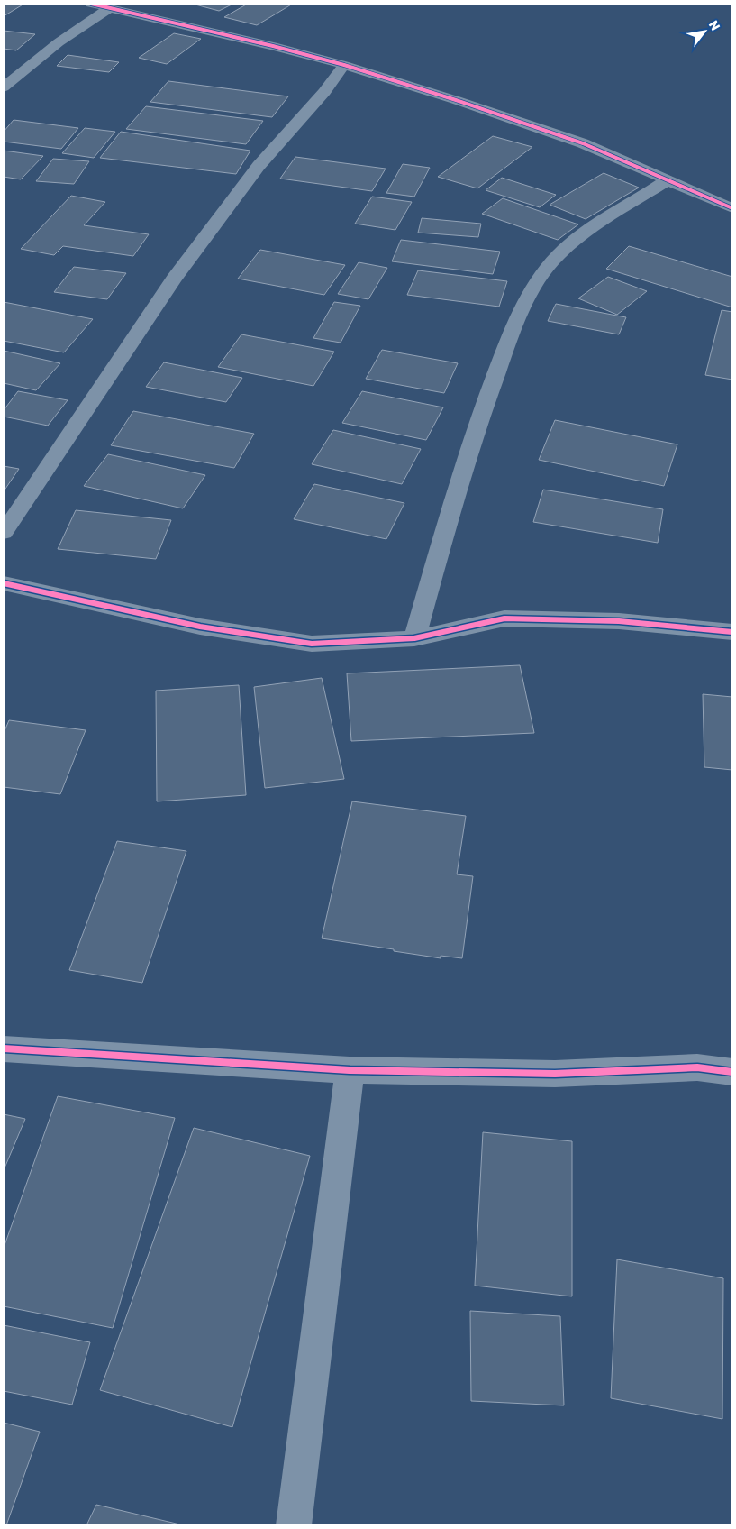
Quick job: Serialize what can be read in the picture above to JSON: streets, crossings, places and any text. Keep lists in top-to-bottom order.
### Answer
{
  "north": "top right"
}
